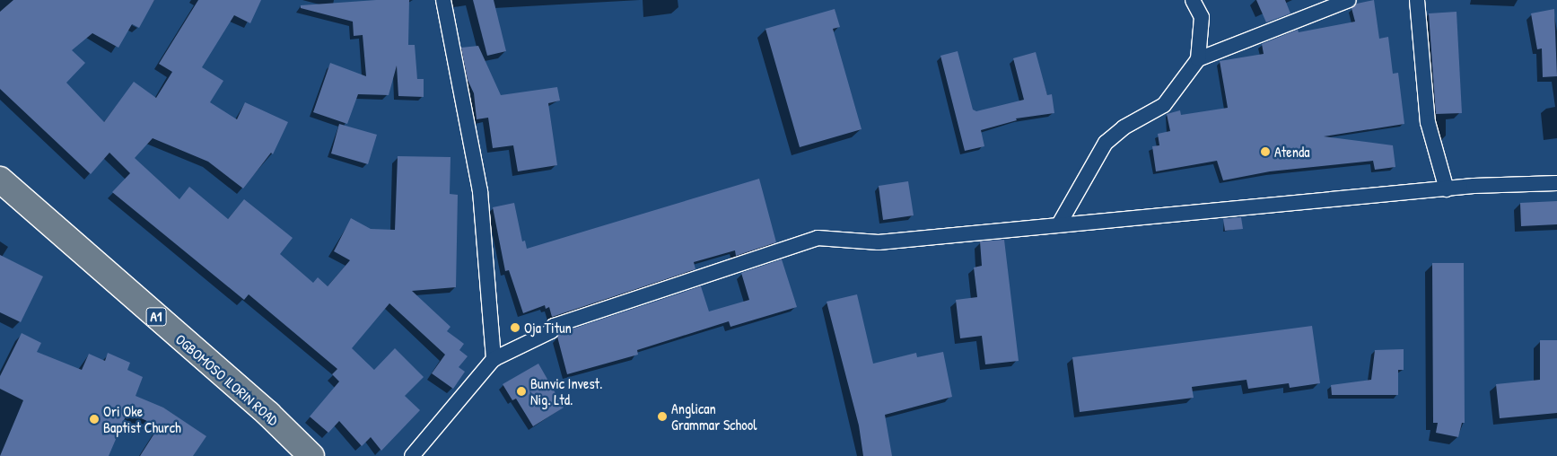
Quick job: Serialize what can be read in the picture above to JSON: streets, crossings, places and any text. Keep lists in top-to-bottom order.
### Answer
{
  "streets": {
    "highway": ["A1", "OGBOMOSO ILORIN ROAD"]
  },
  "places": [
    "Atenda",
    "Oja Titun",
    "Bunvic Invest. Nig. Ltd.",
    "Anglican Grammar School",
    "Ori Oke Baptist Church"
  ]
}
